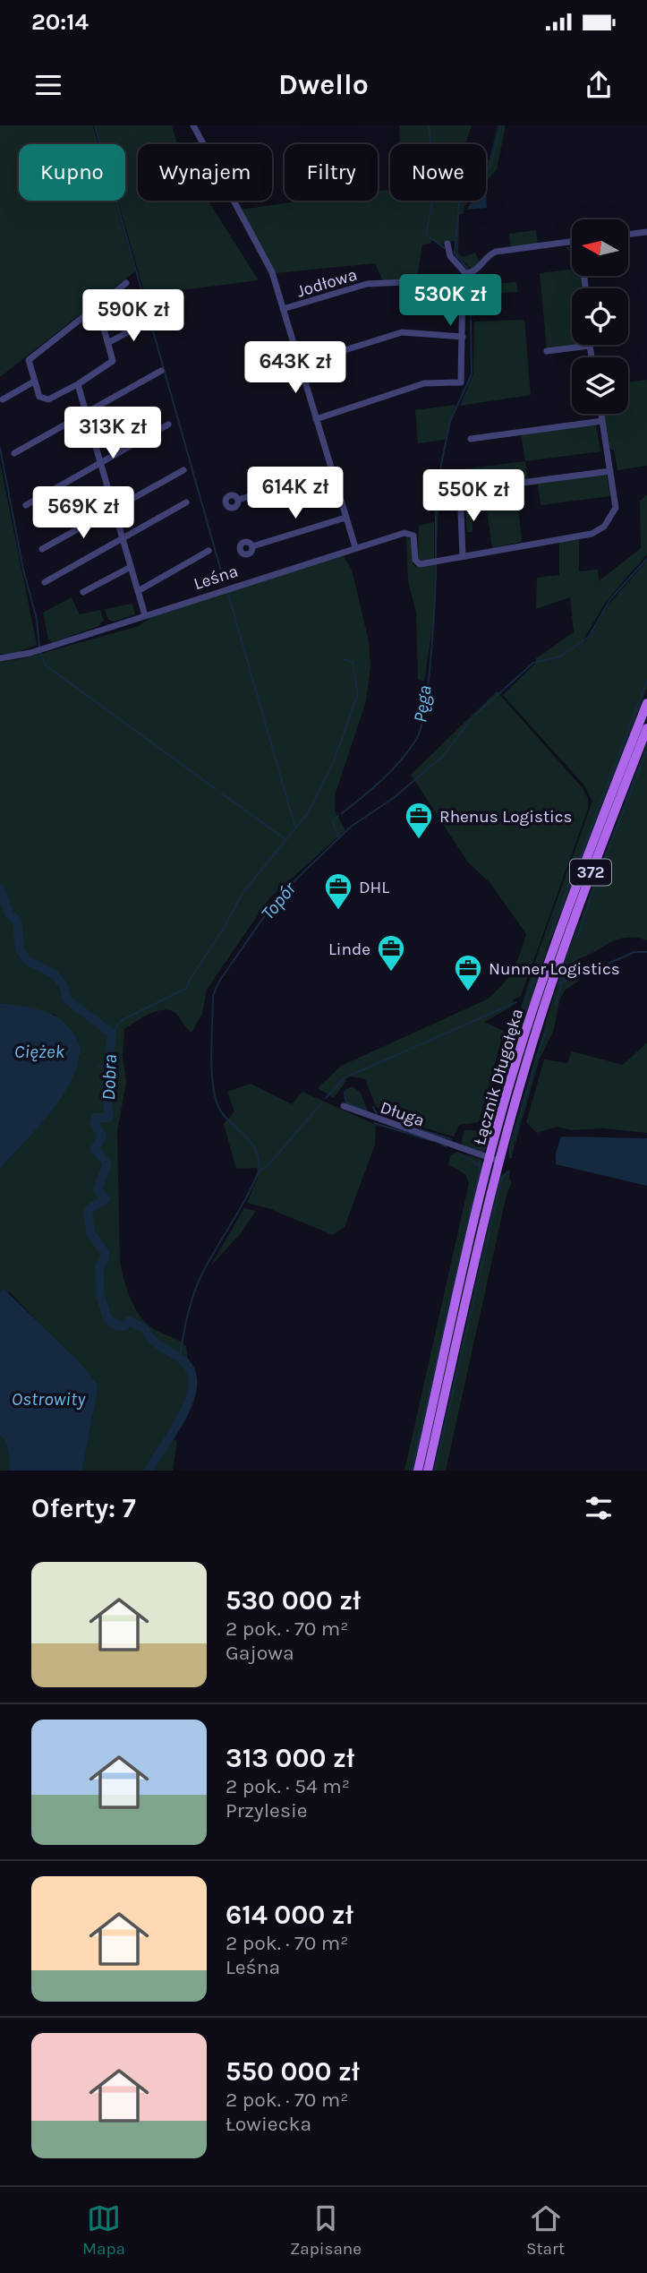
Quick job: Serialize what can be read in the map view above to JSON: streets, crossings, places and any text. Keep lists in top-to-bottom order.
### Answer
{
  "streets": {
    "main road": ["372", "Łącznik Długołęka"],
    "street": ["Jodłowa", "Leśna", "Długa"]
  },
  "crossings": [
    ["Łącznik Długołęka", "Długa"]
  ],
  "water": [
    "Pęga",
    "Topór",
    "Ciężek",
    "Dobra",
    "Ostrowity"
  ],
  "places": {
    "office": [
      "Rhenus Logistics",
      "DHL",
      "Linde",
      "Nunner Logistics"
    ]
  },
  "north": "left",
  "page": {
    "status": "20:14",
    "header": "Dwello",
    "chip": [
      "Kupno",
      "Wynajem",
      "Filtry",
      "Nowe"
    ],
    "price": [
      "530K zł",
      "590K zł",
      "643K zł",
      "313K zł",
      "614K zł",
      "550K zł",
      "569K zł"
    ],
    "heading": "Oferty: 7",
    "list": [
      {
        "name": "530 000 zł",
        "note": "2 pok. · 70 m² · Gajowa"
      },
      {
        "name": "313 000 zł",
        "note": "2 pok. · 54 m² · Przylesie"
      },
      {
        "name": "614 000 zł",
        "note": "2 pok. · 70 m² · Leśna"
      },
      {
        "name": "550 000 zł",
        "note": "2 pok. · 70 m² · Łowiecka"
      }
    ],
    "tabs": ["Mapa", "Zapisane", "Start"]
  }
}
